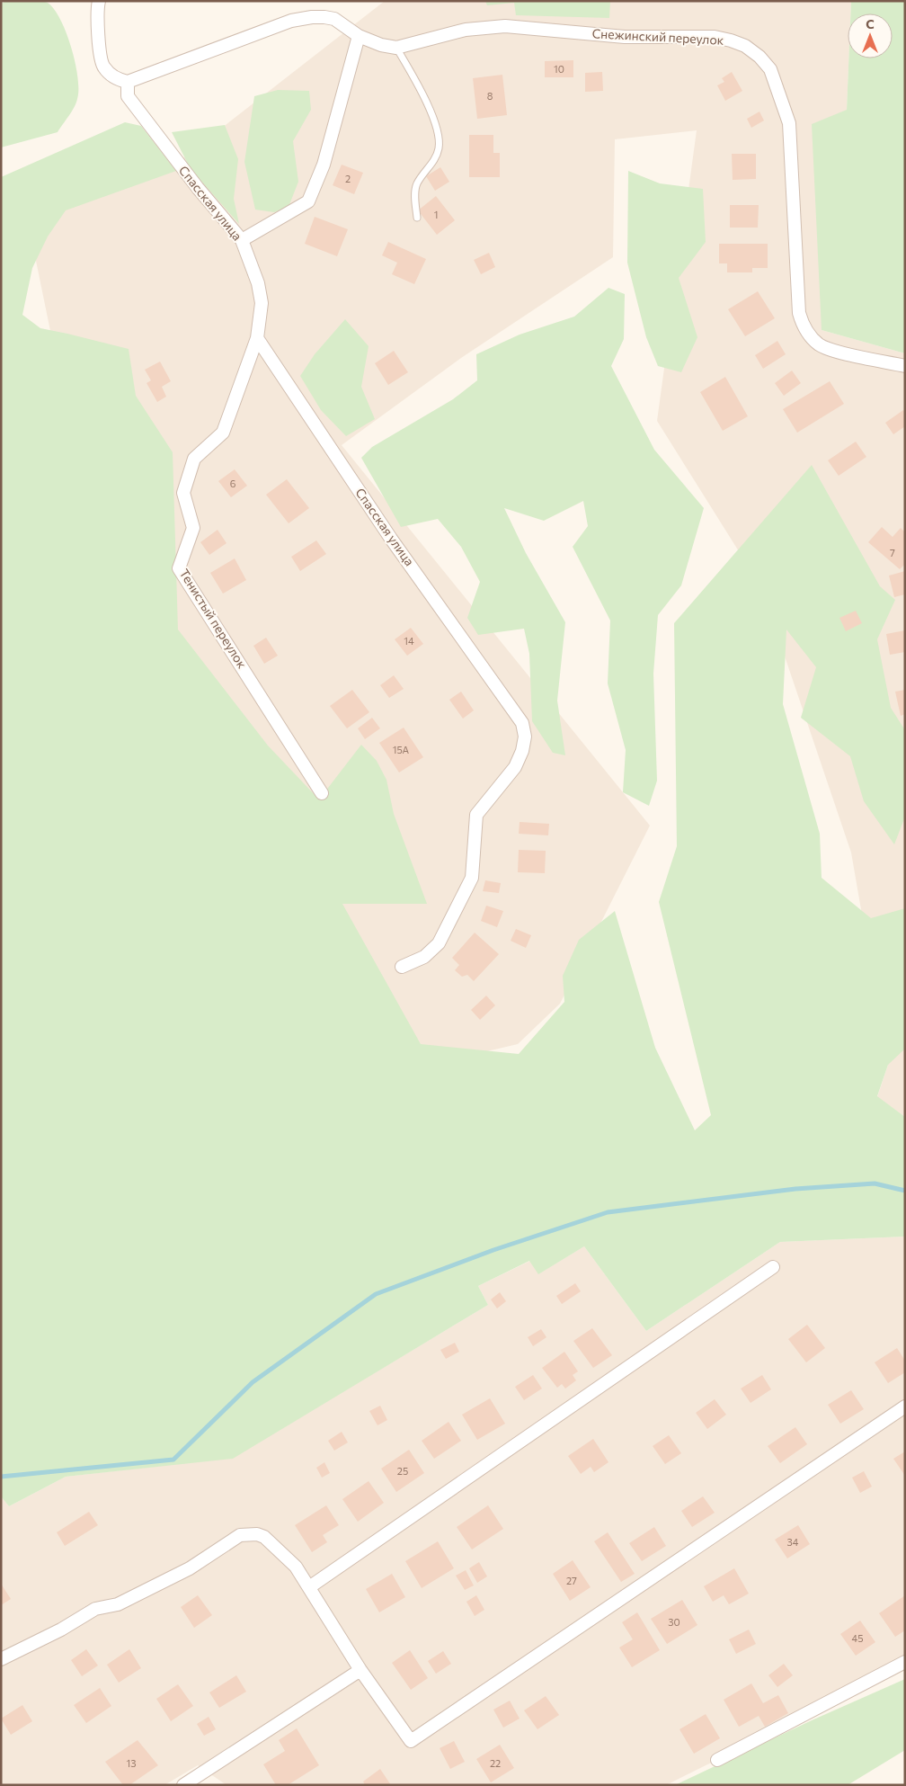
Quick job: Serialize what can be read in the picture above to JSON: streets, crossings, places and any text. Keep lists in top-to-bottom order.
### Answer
{
  "streets": {
    "street": ["Снежинский переулок", "Спасская улица", "Тенистый переулок"]
  },
  "crossings": [
    ["Спасская улица", "Тенистый переулок"]
  ],
  "house_numbers": [
    "10",
    "8",
    "2",
    "1",
    "6",
    "7",
    "14",
    "15А",
    "25",
    "34",
    "27",
    "30",
    "45",
    "13",
    "22"
  ],
  "north": "top"
}
